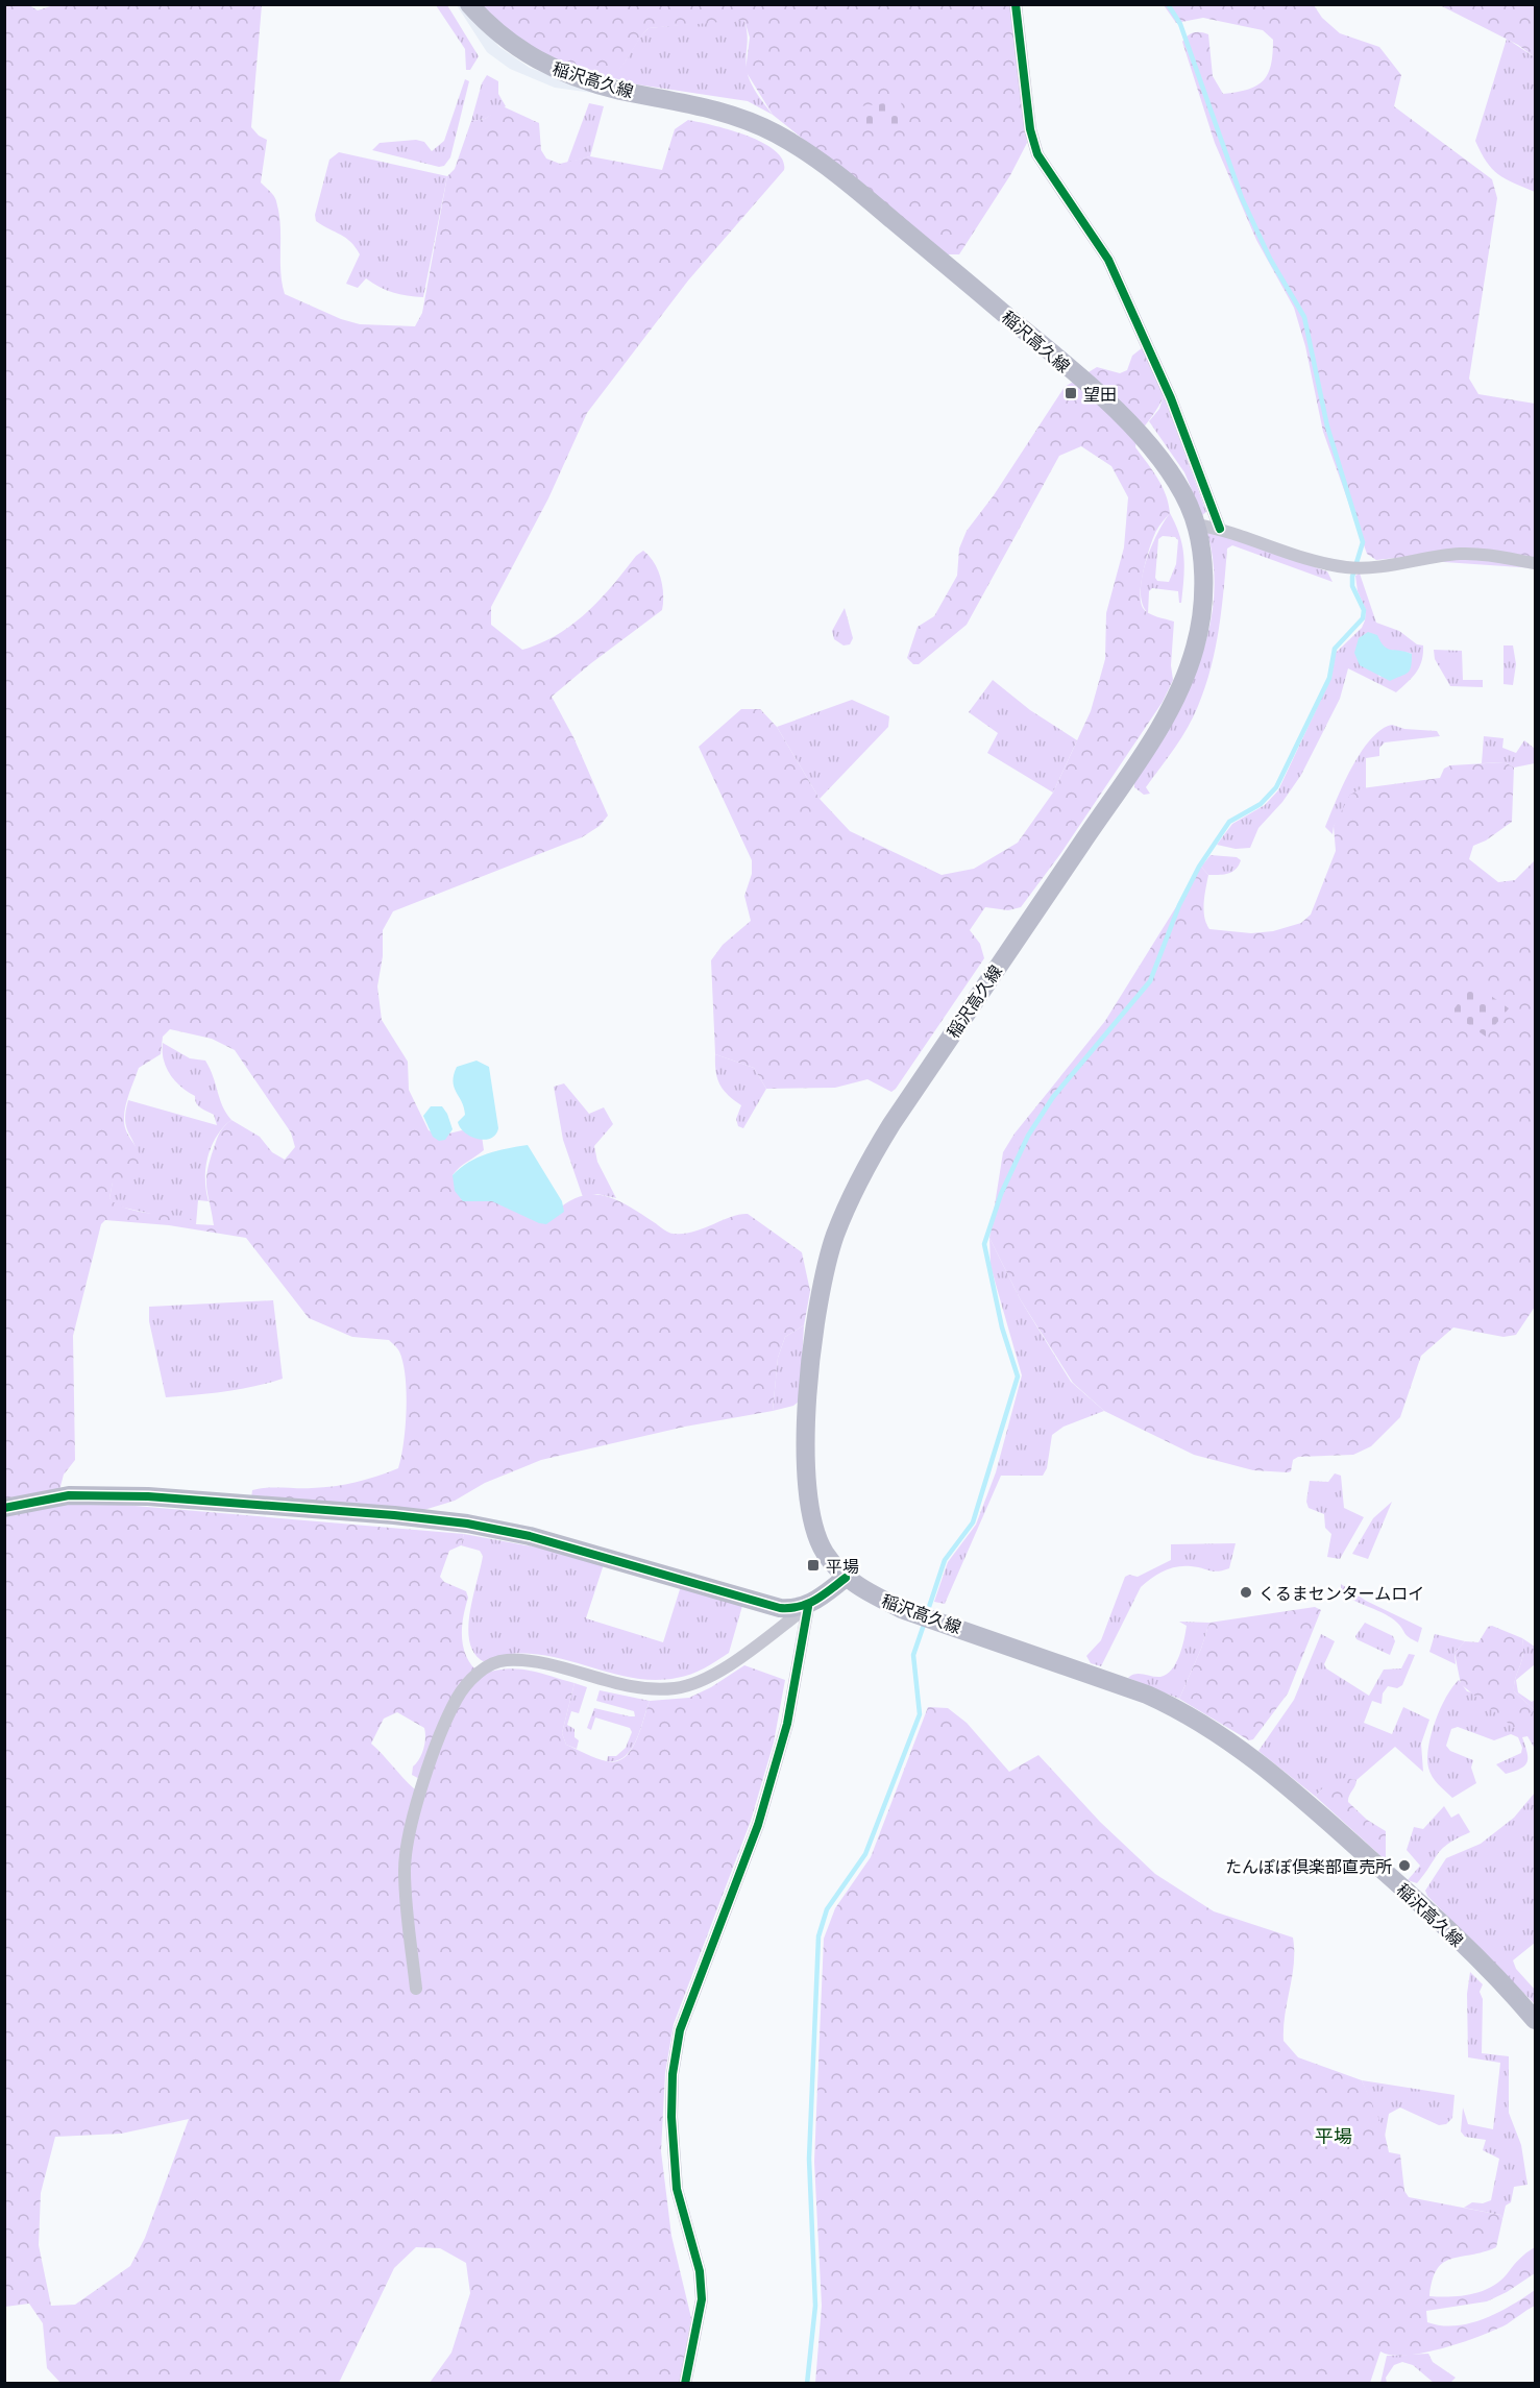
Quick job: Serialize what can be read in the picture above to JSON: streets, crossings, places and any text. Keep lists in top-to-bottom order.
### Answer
{
  "streets": {
    "main road": ["稲沢高久線"]
  },
  "districts": ["平場"],
  "places": {
    "transit": ["望田", "平場"],
    "other": ["くるまセンタームロイ", "たんぽぽ倶楽部直売所"]
  }
}
